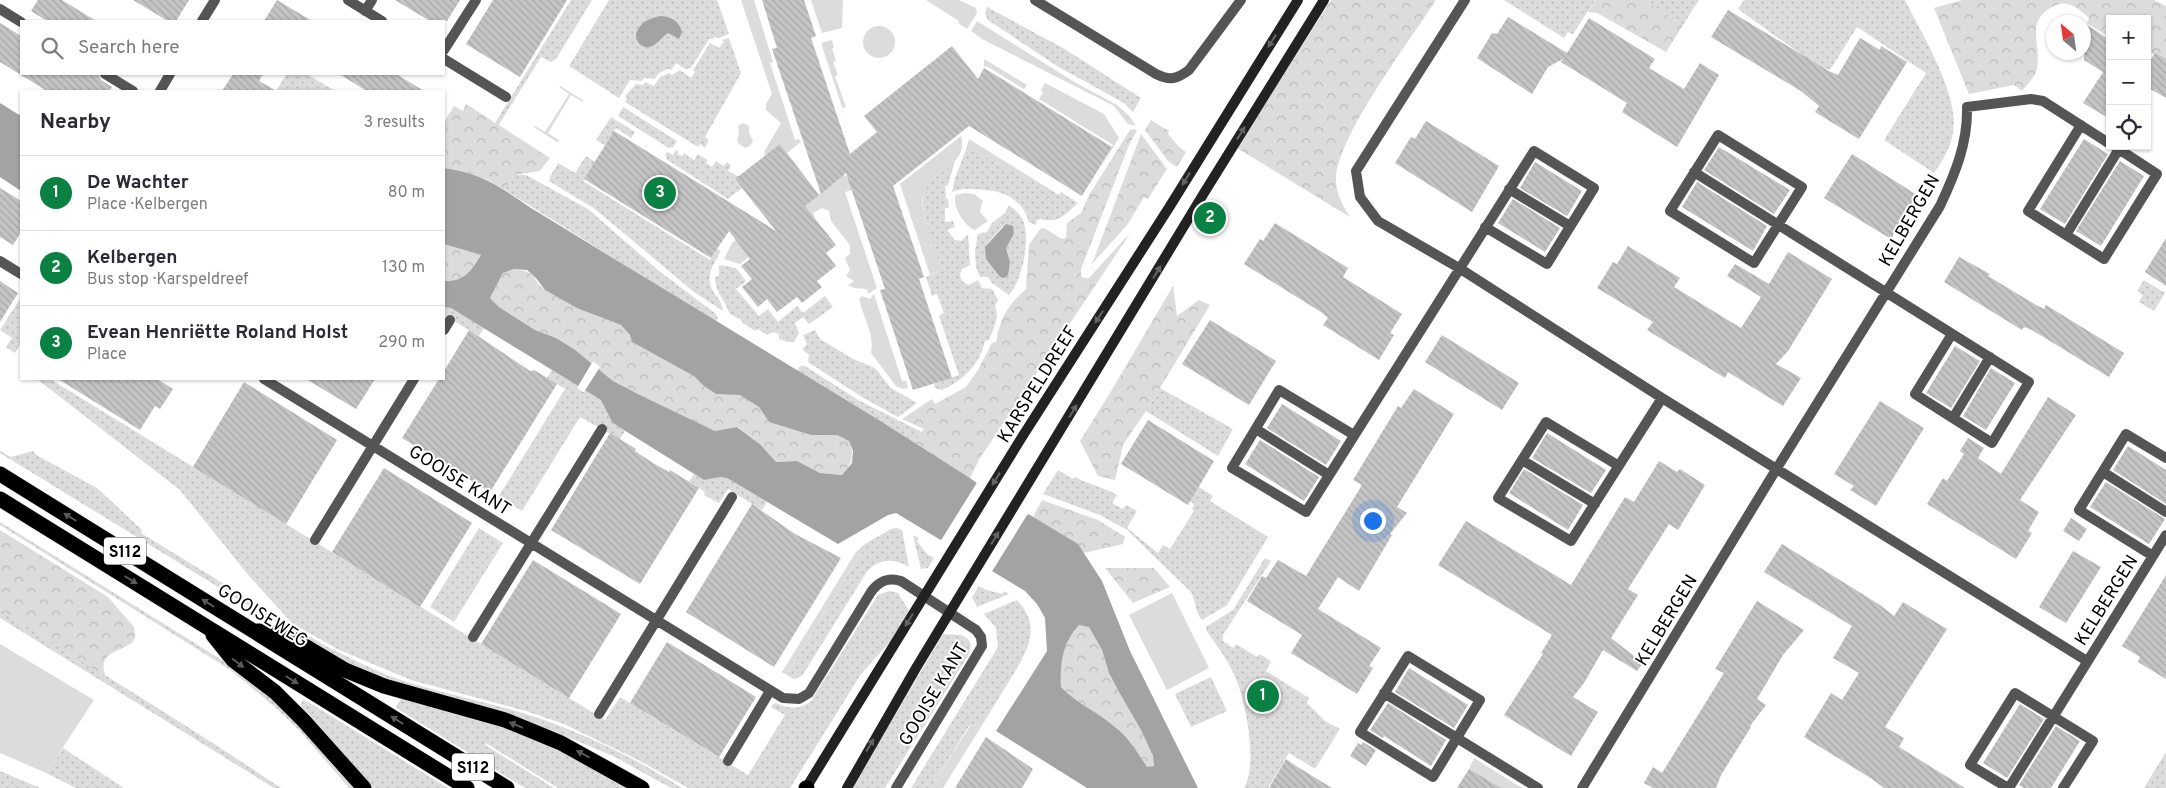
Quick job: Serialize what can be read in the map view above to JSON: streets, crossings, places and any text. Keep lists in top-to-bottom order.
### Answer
{
  "streets": {
    "highway": ["S112", "GOOISEWEG"],
    "street": ["KELBERGEN", "KARSPELDREEF", "GOOISE KANT"]
  },
  "crossings": [
    ["KARSPELDREEF", "GOOISE KANT"]
  ],
  "north": "top left",
  "page": {
    "map_buttons": ["+", "−"],
    "search": "Search here",
    "heading": ["Nearby", "3 results"],
    "list": [
      {
        "mark": "1",
        "name": "De Wachter",
        "note": "Place · Kelbergen",
        "value": "80 m"
      },
      {
        "mark": "2",
        "name": "Kelbergen",
        "note": "Bus stop · Karspeldreef",
        "value": "130 m"
      },
      {
        "mark": "3",
        "name": "Evean Henriëtte Roland Holst",
        "note": "Place",
        "value": "290 m"
      }
    ],
    "pins": ["3", "2", "1"]
  }
}
